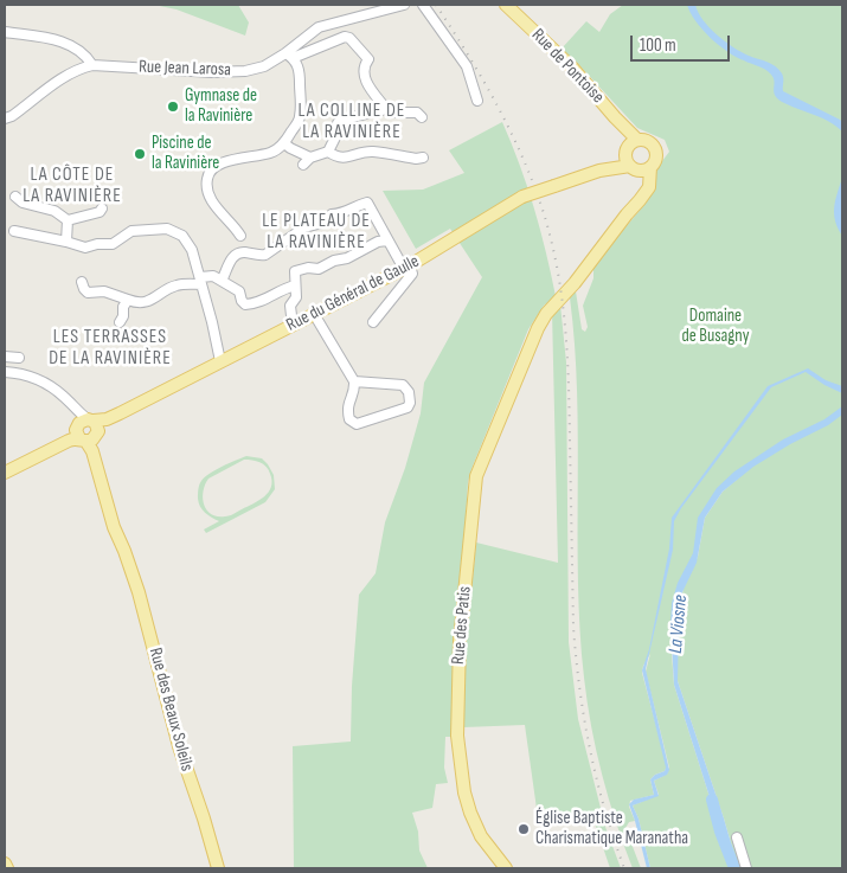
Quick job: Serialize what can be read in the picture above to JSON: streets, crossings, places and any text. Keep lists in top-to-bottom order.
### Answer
{
  "streets": {
    "main road": [
      "Rue de Pontoise",
      "Rue du Général de Gaulle",
      "Rue des Patis",
      "Rue des Beaux Soleils"
    ],
    "street": ["Rue Jean Larosa"]
  },
  "crossings": [
    ["Rue de Pontoise", "Rue du Général de Gaulle"],
    ["Rue de Pontoise", "Rue des Patis"],
    ["Rue du Général de Gaulle", "Rue des Patis"],
    ["Rue du Général de Gaulle", "Rue des Beaux Soleils"]
  ],
  "districts": [
    "LA COLLINE DE LA RAVINIÈRE",
    "LA CÔTE DE LA RAVINIÈRE",
    "LE PLATEAU DE LA RAVINIÈRE",
    "LES TERRASSES DE LA RAVINIÈRE"
  ],
  "water": ["La Viosne"],
  "parks": ["Domaine de Busagny"],
  "places": ["Gymnase de la Ravinière", "Piscine de la Ravinière", "Église Baptiste Charismatique Maranatha"],
  "scale_bar": "100 m"
}
